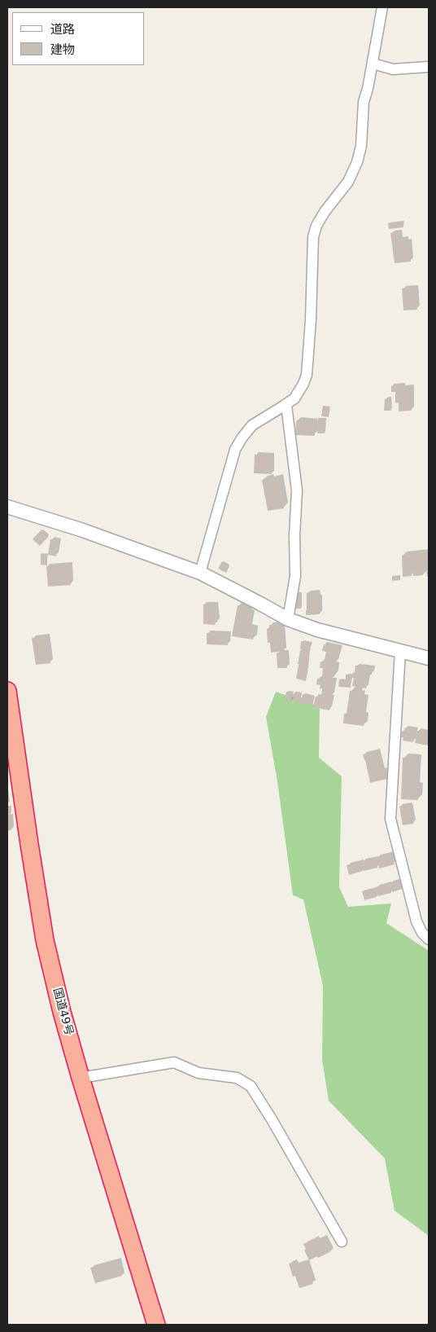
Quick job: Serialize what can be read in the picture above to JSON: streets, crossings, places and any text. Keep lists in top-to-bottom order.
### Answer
{
  "streets": {
    "highway": ["国道49号"]
  },
  "legend": ["道路", "建物"]
}
